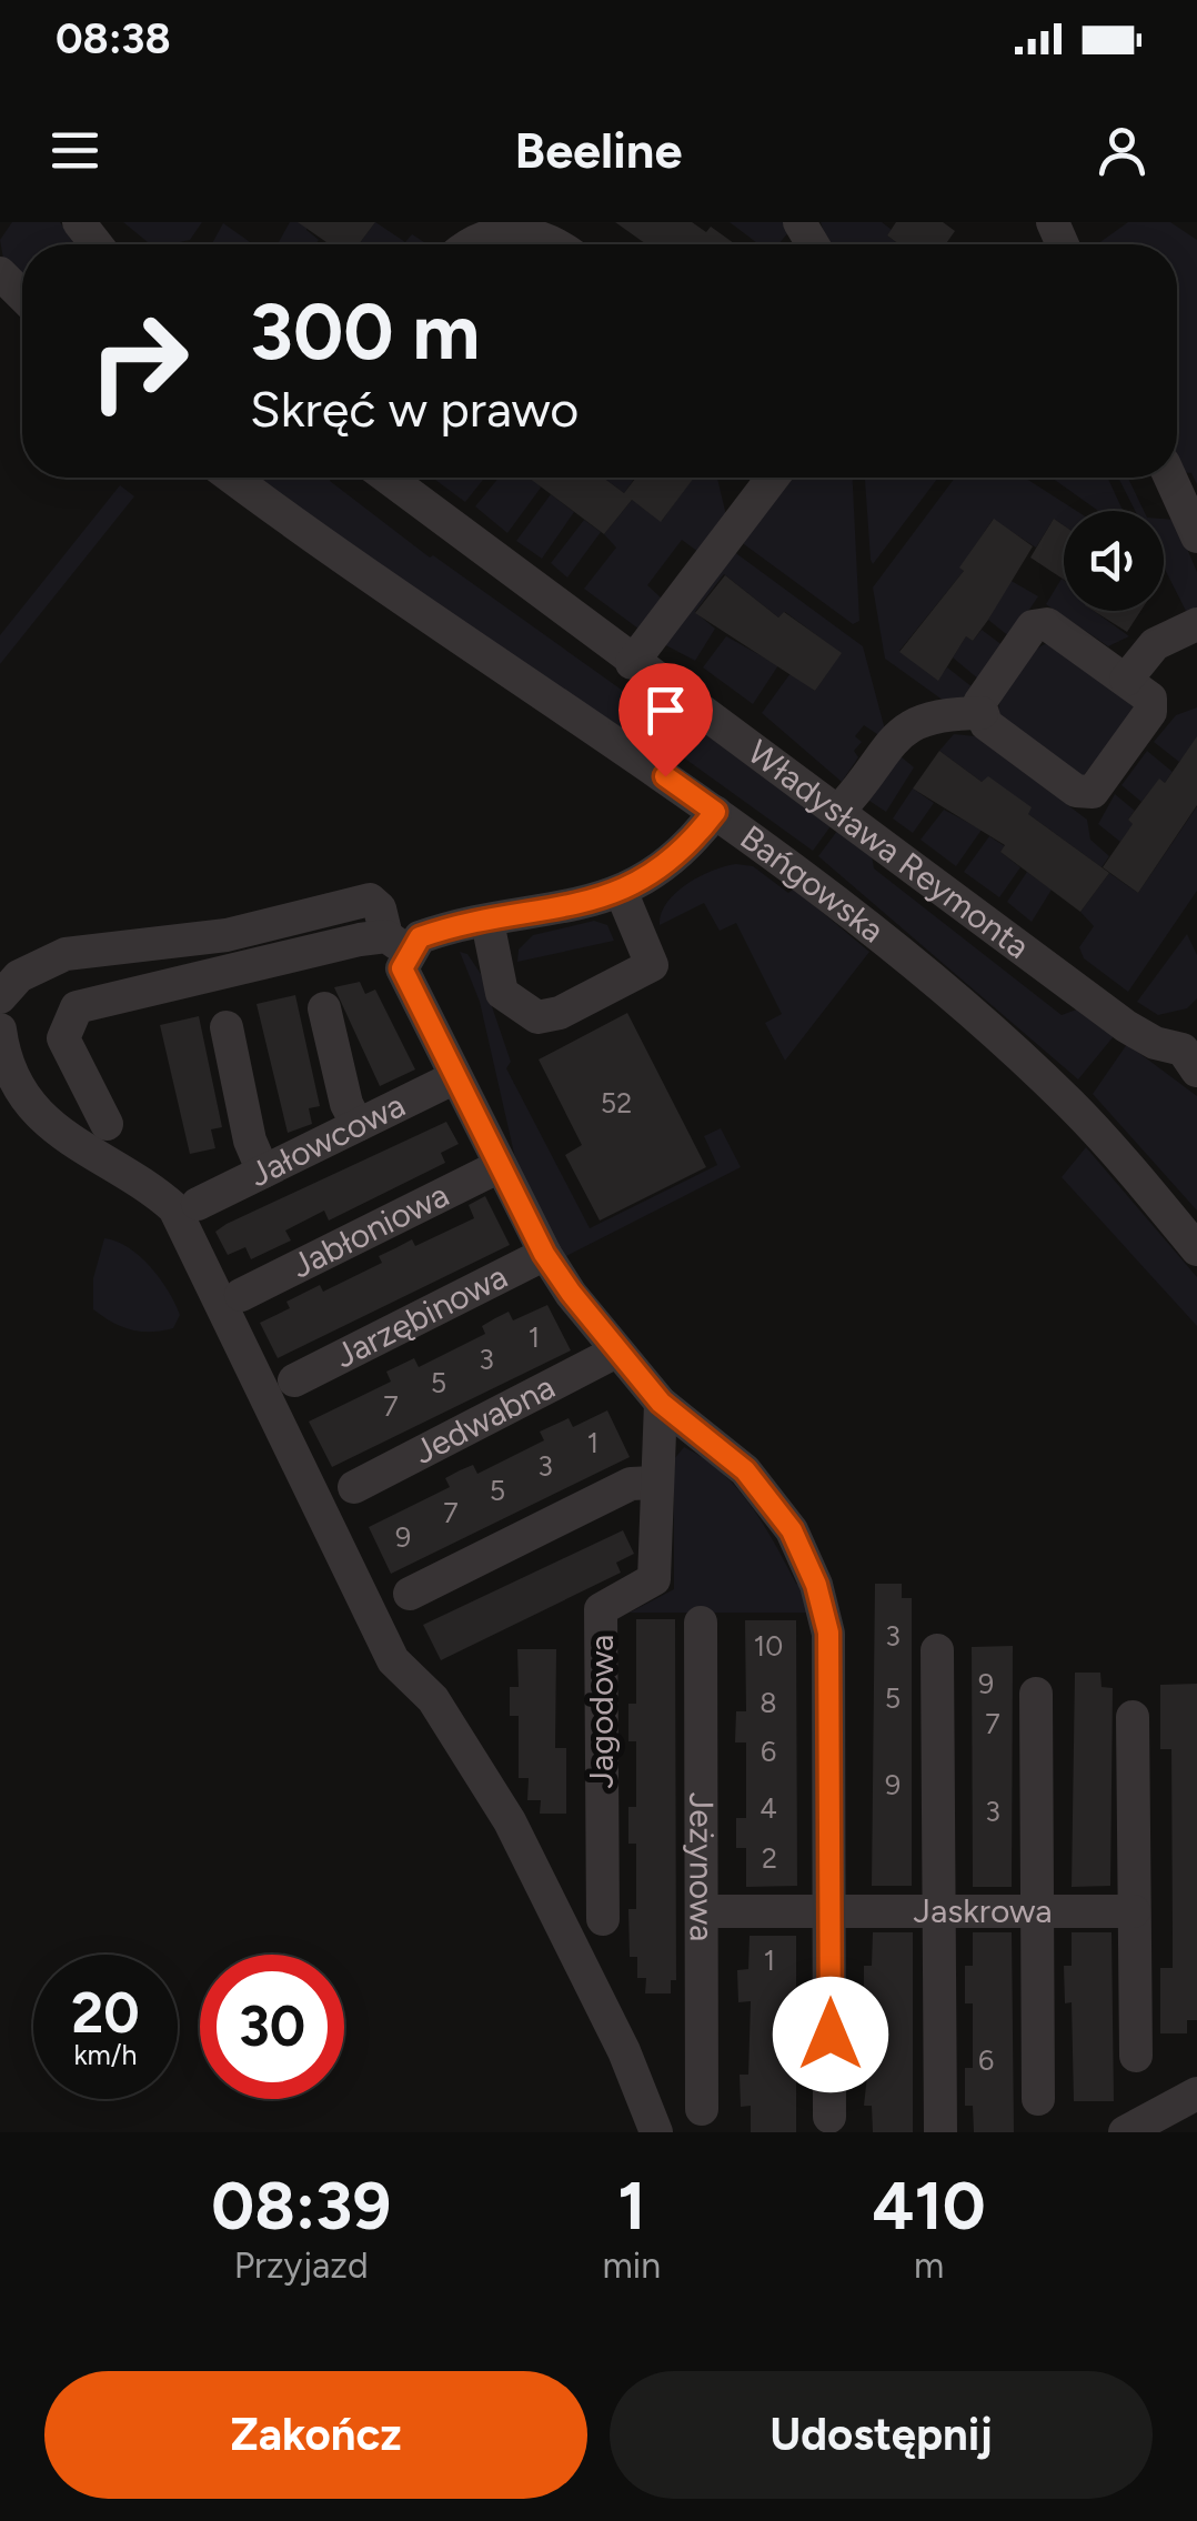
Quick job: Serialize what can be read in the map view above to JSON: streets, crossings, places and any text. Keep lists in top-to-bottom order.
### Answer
{
  "streets": {
    "street": [
      "Władysława Reymonta",
      "Bańgowska",
      "Jałowcowa",
      "Jabłoniowa",
      "Jarzębinowa",
      "Jedwabna",
      "Jagodowa",
      "Jeżynowa",
      "Jaskrowa"
    ]
  },
  "crossings": [
    ["Jeżynowa", "Jaskrowa"]
  ],
  "house_numbers": [
    "52",
    "1",
    "3",
    "5",
    "7",
    "1",
    "3",
    "5",
    "7",
    "9",
    "3",
    "10",
    "9",
    "5",
    "8",
    "7",
    "6",
    "9",
    "4",
    "3",
    "2",
    "1",
    "6"
  ],
  "page": {
    "status": "08:38",
    "header": "Beeline",
    "turn": ["300 m", "Skręć w prawo"],
    "speed": "20 km/h",
    "limit": "30",
    "eta": [
      "08:39",
      "Przyjazd",
      "1",
      "min",
      "410",
      "m"
    ],
    "buttons": ["Zakończ", "Udostępnij"]
  }
}
